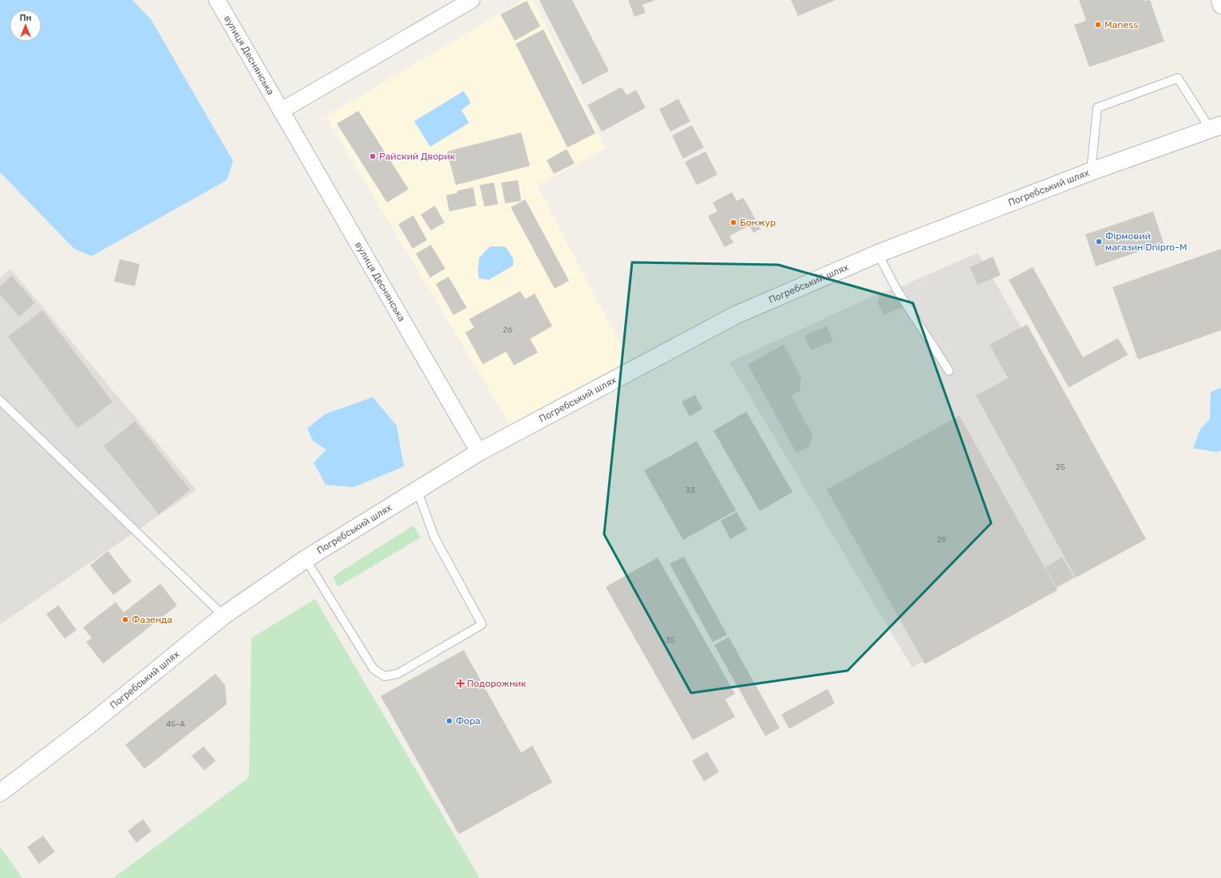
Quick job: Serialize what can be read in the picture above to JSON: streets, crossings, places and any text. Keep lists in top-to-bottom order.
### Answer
{
  "streets": {
    "main road": ["Погребський шлях"],
    "street": ["вулиця Деснянська"]
  },
  "crossings": [
    ["вулиця Деснянська", "Погребський шлях"]
  ],
  "places": {
    "other": [
      "Maness",
      "Райский Дворик",
      "Бонжур",
      "Фірмовий магазин Dnipro-M",
      "Фазенда",
      "Фора"
    ],
    "health": ["Подорожник"]
  },
  "house_numbers": [
    "26",
    "25",
    "33",
    "29",
    "35",
    "45-А"
  ],
  "north": "top"
}
